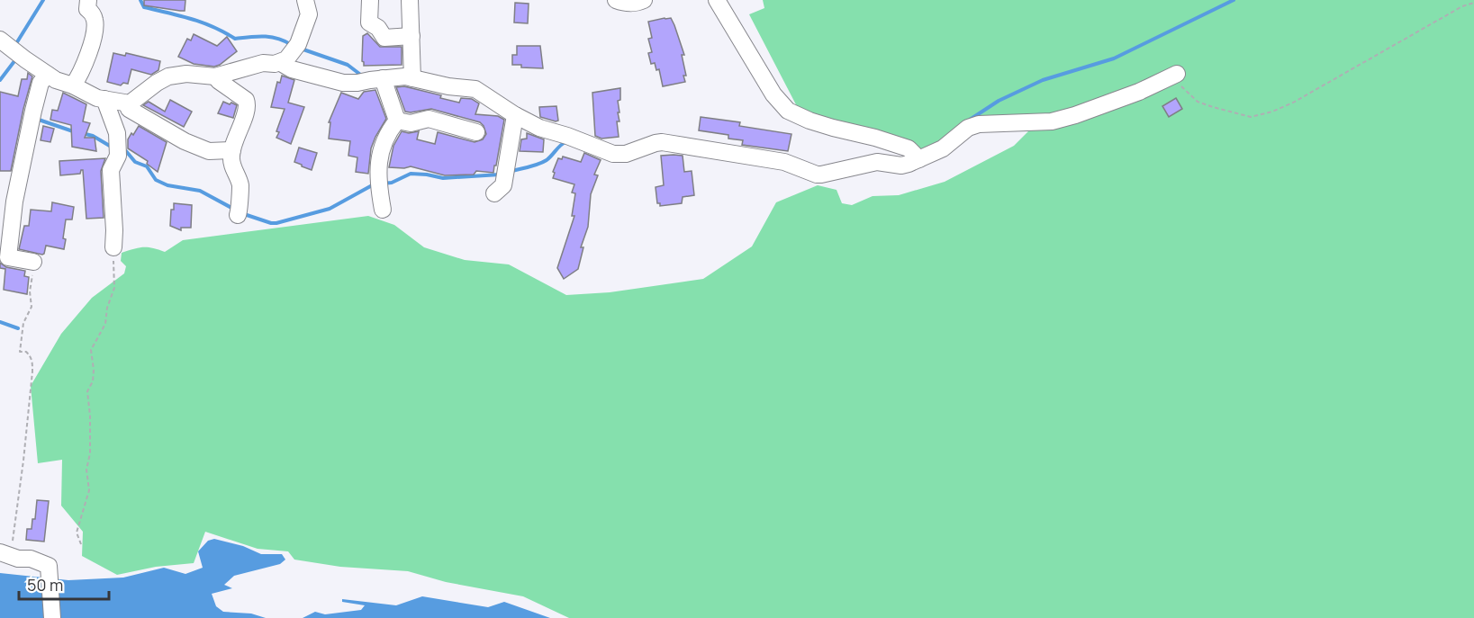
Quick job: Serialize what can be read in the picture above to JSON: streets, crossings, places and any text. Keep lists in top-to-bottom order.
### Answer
{
  "scale_bar": "50 m"
}
